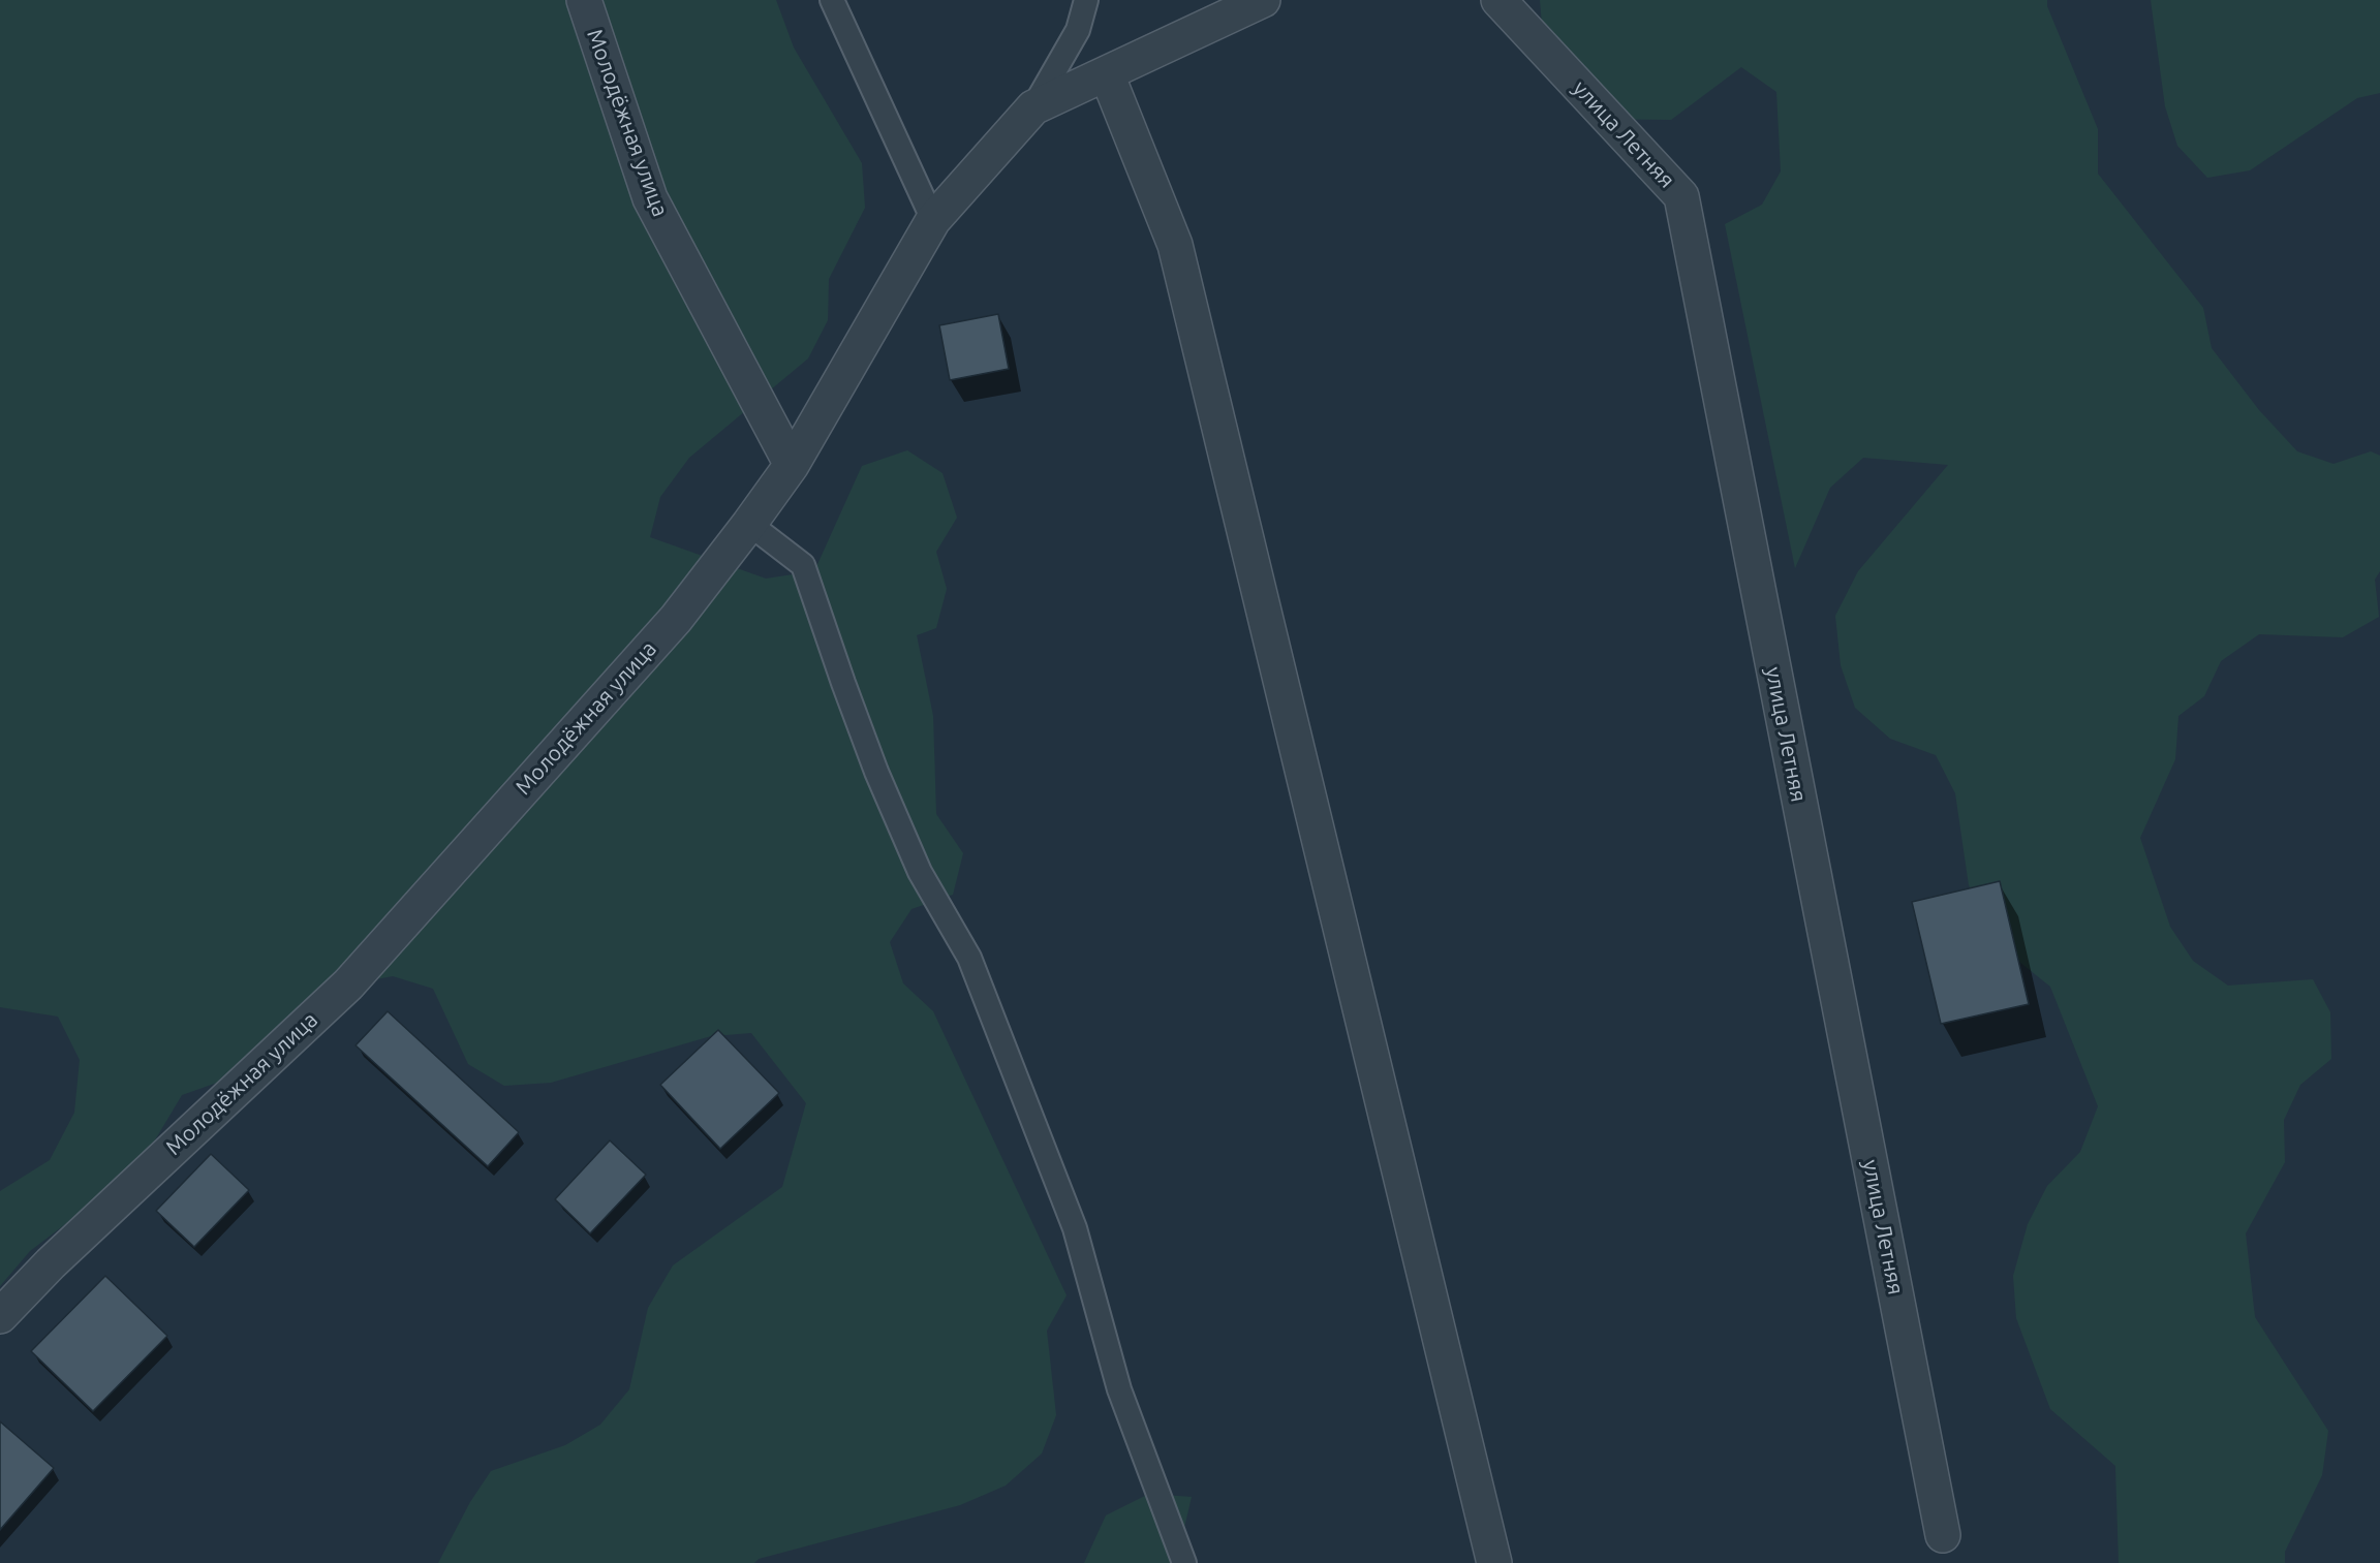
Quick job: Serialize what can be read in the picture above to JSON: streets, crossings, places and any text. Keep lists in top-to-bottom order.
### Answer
{
  "streets": {
    "street": ["Молодёжная улица", "улица Летняя"]
  }
}
